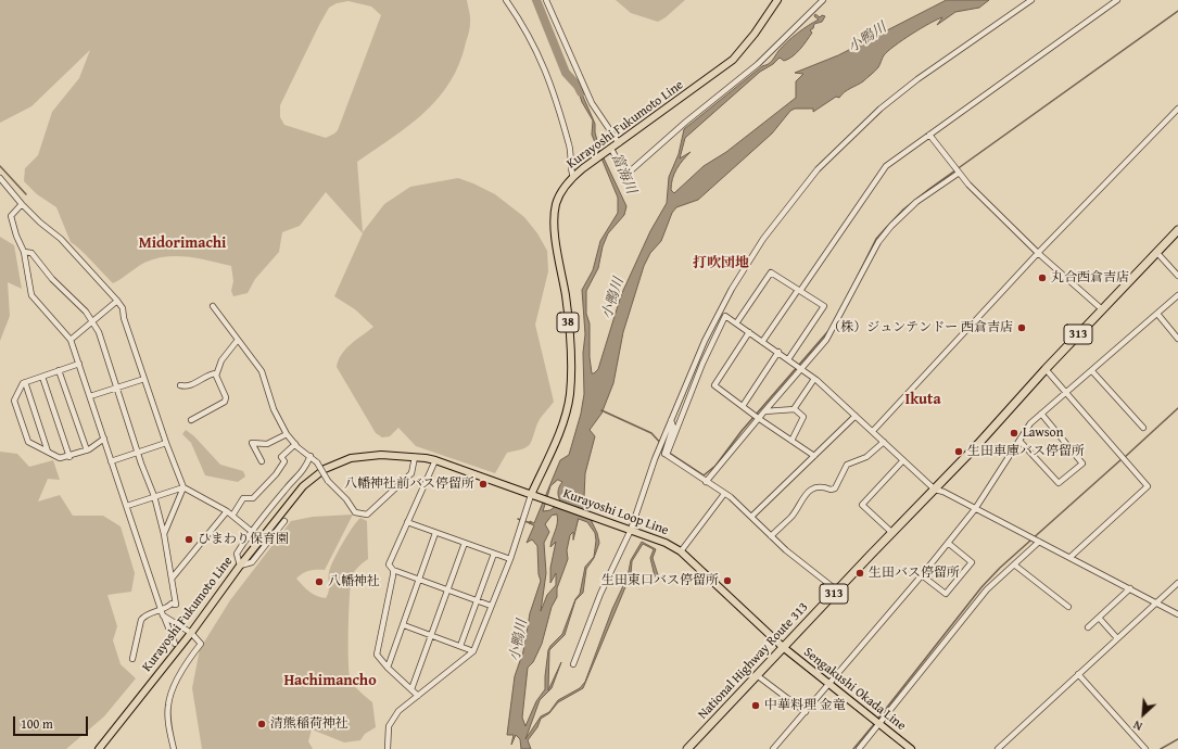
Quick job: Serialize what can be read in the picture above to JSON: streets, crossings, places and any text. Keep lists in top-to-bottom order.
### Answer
{
  "streets": {
    "highway": ["313", "National Highway Route 313"],
    "main road": [
      "Kurayoshi Fukumoto Line",
      "38",
      "Kurayoshi Loop Line",
      "Sengakushi Okada Line"
    ]
  },
  "crossings": [
    ["Kurayoshi Fukumoto Line", "Kurayoshi Loop Line"],
    ["Kurayoshi Loop Line", "National Highway Route 313"],
    ["Kurayoshi Loop Line", "Sengakushi Okada Line"],
    ["National Highway Route 313", "Sengakushi Okada Line"]
  ],
  "districts": [
    "Midorimachi",
    "打吹団地",
    "Ikuta",
    "Hachimancho"
  ],
  "water": ["小鴨川", "富海川"],
  "places": [
    "丸合西倉吉店",
    "（株）ジュンテンドー 西倉吉店",
    "Lawson",
    "生田車庫バス停留所",
    "八幡神社前バス停留所",
    "ひまわり保育園",
    "生田バス停留所",
    "生田東口バス停留所",
    "八幡神社",
    "中華料理 金竜",
    "清熊稲荷神社"
  ],
  "scale_bar": "100 m",
  "north": "bottom left"
}
